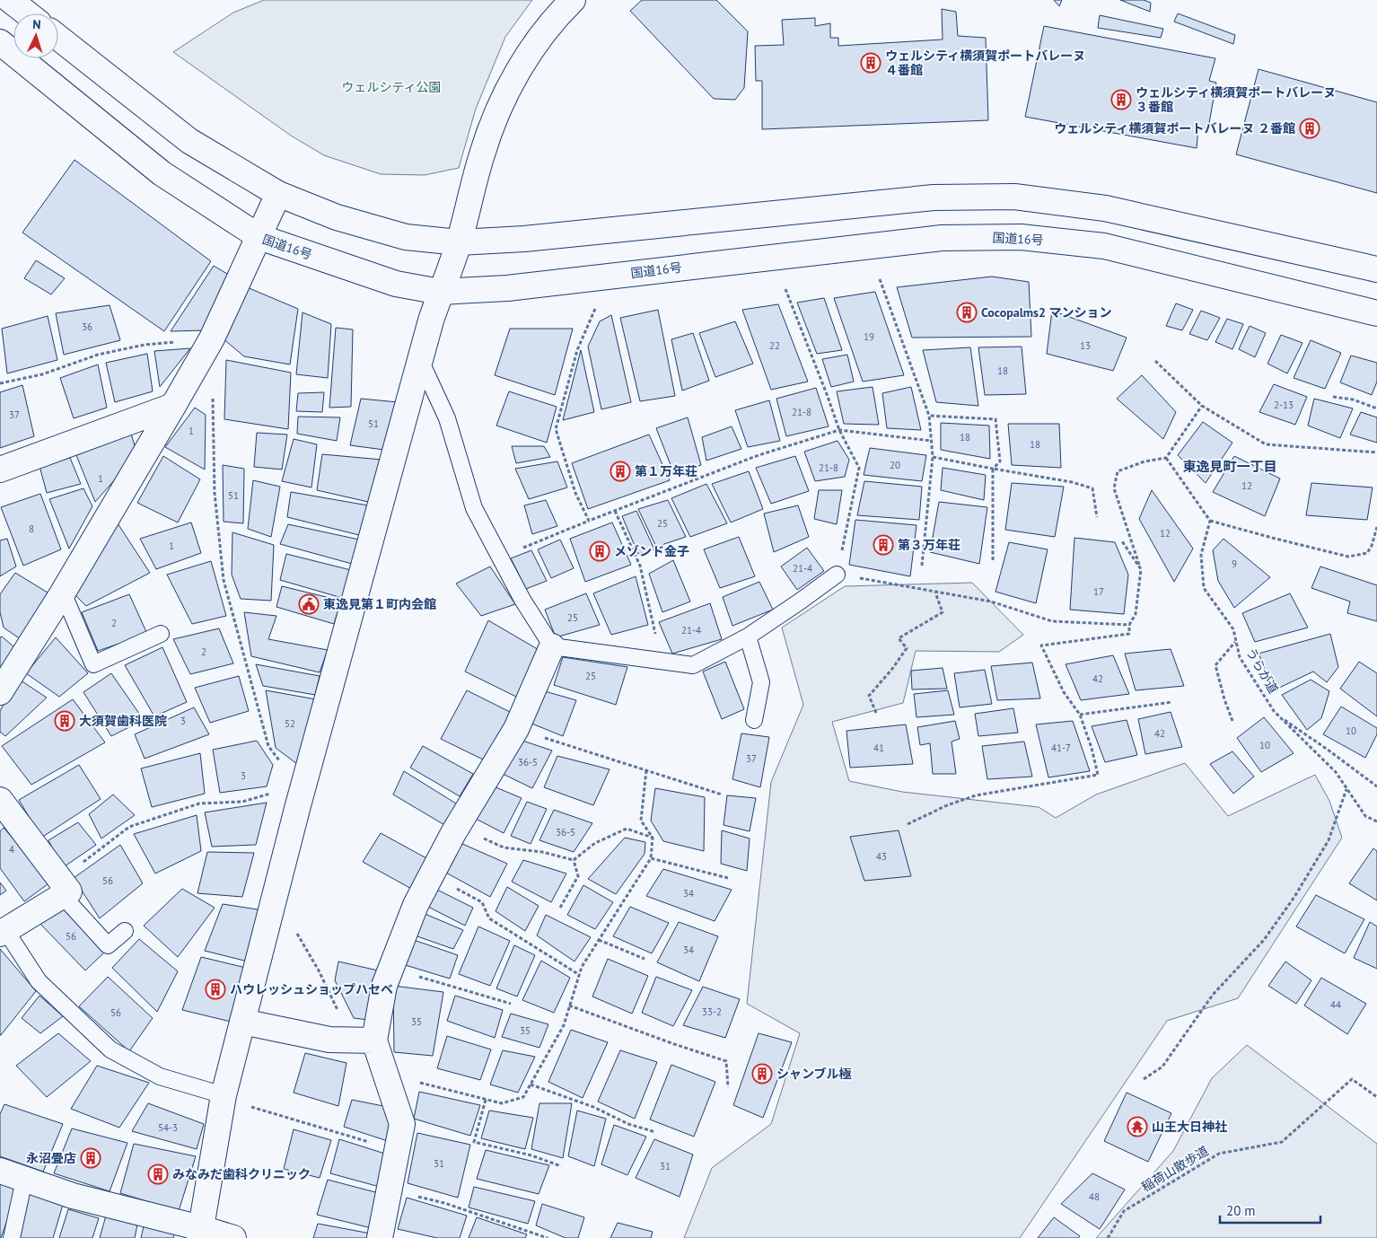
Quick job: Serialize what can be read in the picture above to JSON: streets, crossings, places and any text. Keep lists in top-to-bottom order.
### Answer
{
  "streets": {
    "main road": ["国道16号"],
    "path": ["うらが道", "稲荷山散歩道"]
  },
  "districts": ["東逸見町一丁目"],
  "parks": ["ウェルシティ公園"],
  "places": {
    "building": [
      "ウェルシティ横須賀ポートバレーヌ ４番館",
      "ウェルシティ横須賀ポートバレーヌ ３番館",
      "ウェルシティ横須賀ポートバレーヌ ２番館",
      "Cocopalms2 マンション",
      "第１万年荘",
      "第３万年荘",
      "メゾンド金子",
      "大須賀歯科医院",
      "ハウレッシュショップハセベ",
      "シャンブル極",
      "永沼畳店",
      "みなみだ歯科クリニック"
    ],
    "public building": ["東逸見第１町内会館"],
    "temple": ["山王大日神社"]
  },
  "house_numbers": [
    "36",
    "19",
    "22",
    "13",
    "18",
    "2-13",
    "21-8",
    "37",
    "51",
    "1",
    "18",
    "18",
    "20",
    "21-8",
    "1",
    "12",
    "51",
    "25",
    "8",
    "12",
    "1",
    "9",
    "21-4",
    "17",
    "25",
    "2",
    "21-4",
    "2",
    "25",
    "42",
    "3",
    "52",
    "10",
    "42",
    "10",
    "41",
    "41-7",
    "37",
    "36-5",
    "3",
    "36-5",
    "4",
    "43",
    "56",
    "34",
    "56",
    "34",
    "44",
    "33-2",
    "56",
    "35",
    "35",
    "54-3",
    "31",
    "31",
    "48"
  ],
  "scale_bar": "20 m",
  "north": "top"
}
